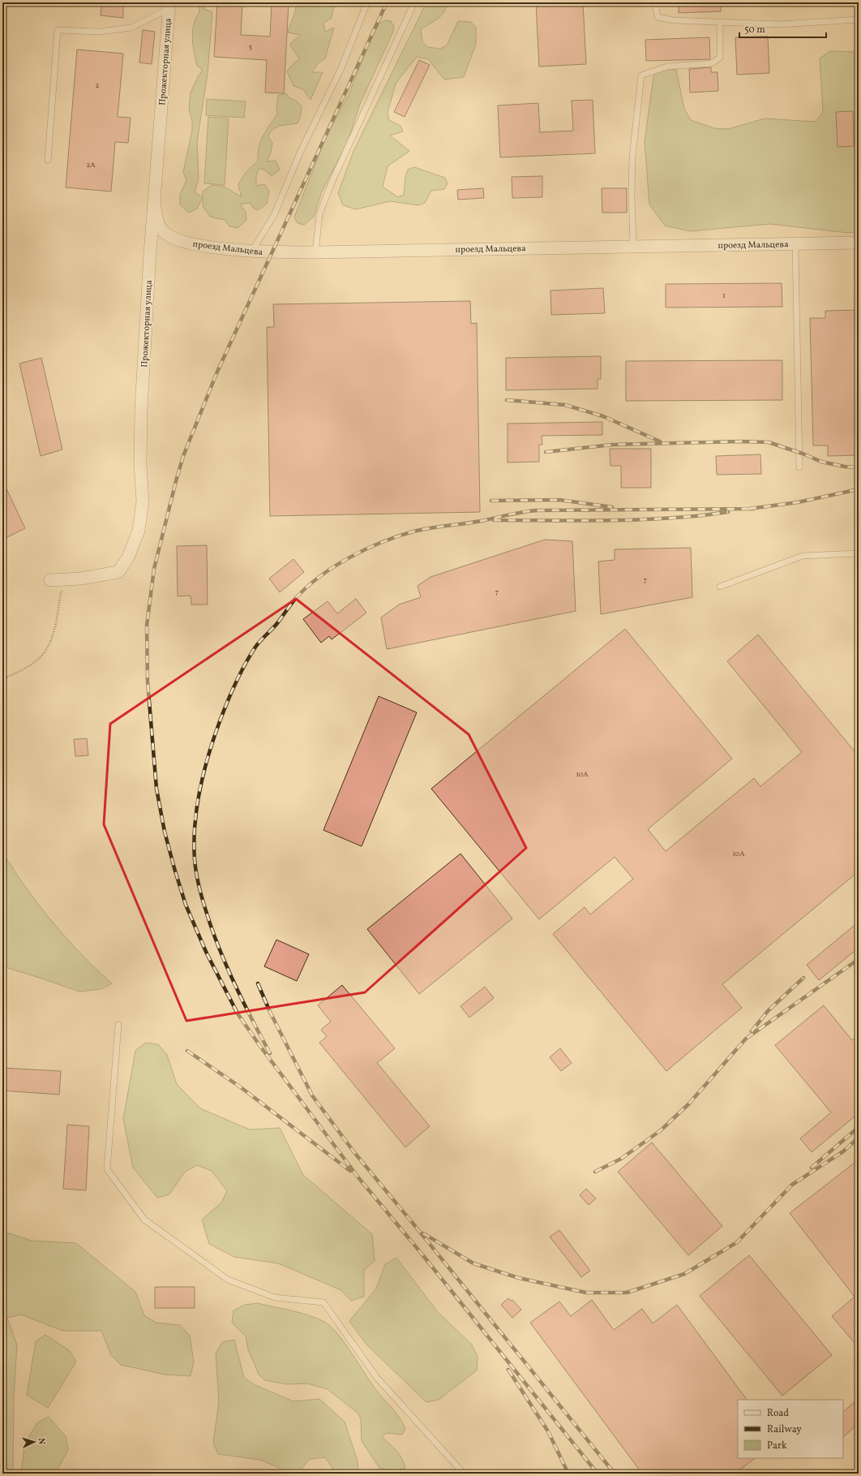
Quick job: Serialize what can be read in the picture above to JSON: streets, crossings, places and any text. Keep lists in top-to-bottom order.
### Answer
{
  "streets": {
    "street": ["Прожекторная улица", "проезд Мальцева"]
  },
  "crossings": [
    ["Прожекторная улица", "проезд Мальцева"]
  ],
  "house_numbers": [
    "5",
    "2",
    "2А",
    "1",
    "7",
    "7",
    "10А",
    "10А"
  ],
  "legend": ["Road", "Railway", "Park"],
  "scale_bar": "50 m",
  "north": "right"
}
